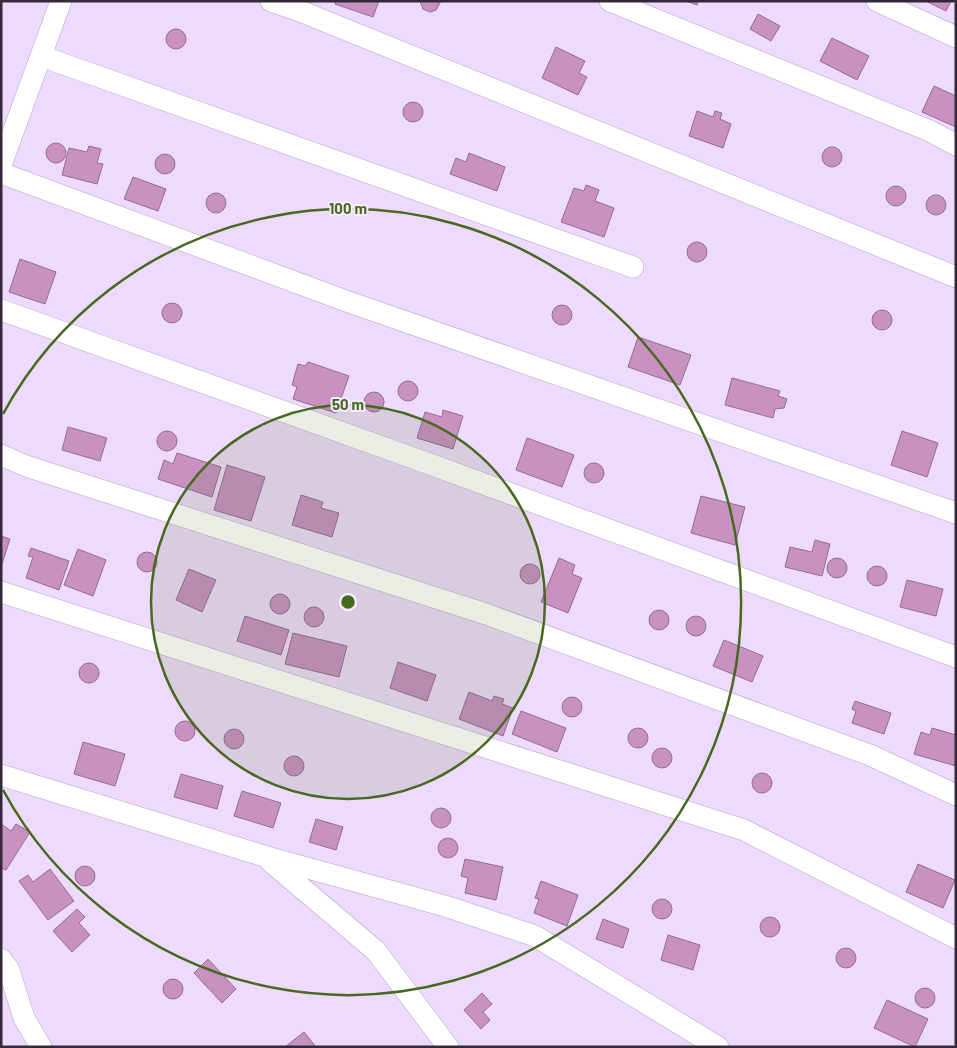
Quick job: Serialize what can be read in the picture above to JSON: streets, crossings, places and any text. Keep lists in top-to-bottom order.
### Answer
{
  "rings": ["100 m", "50 m"]
}
